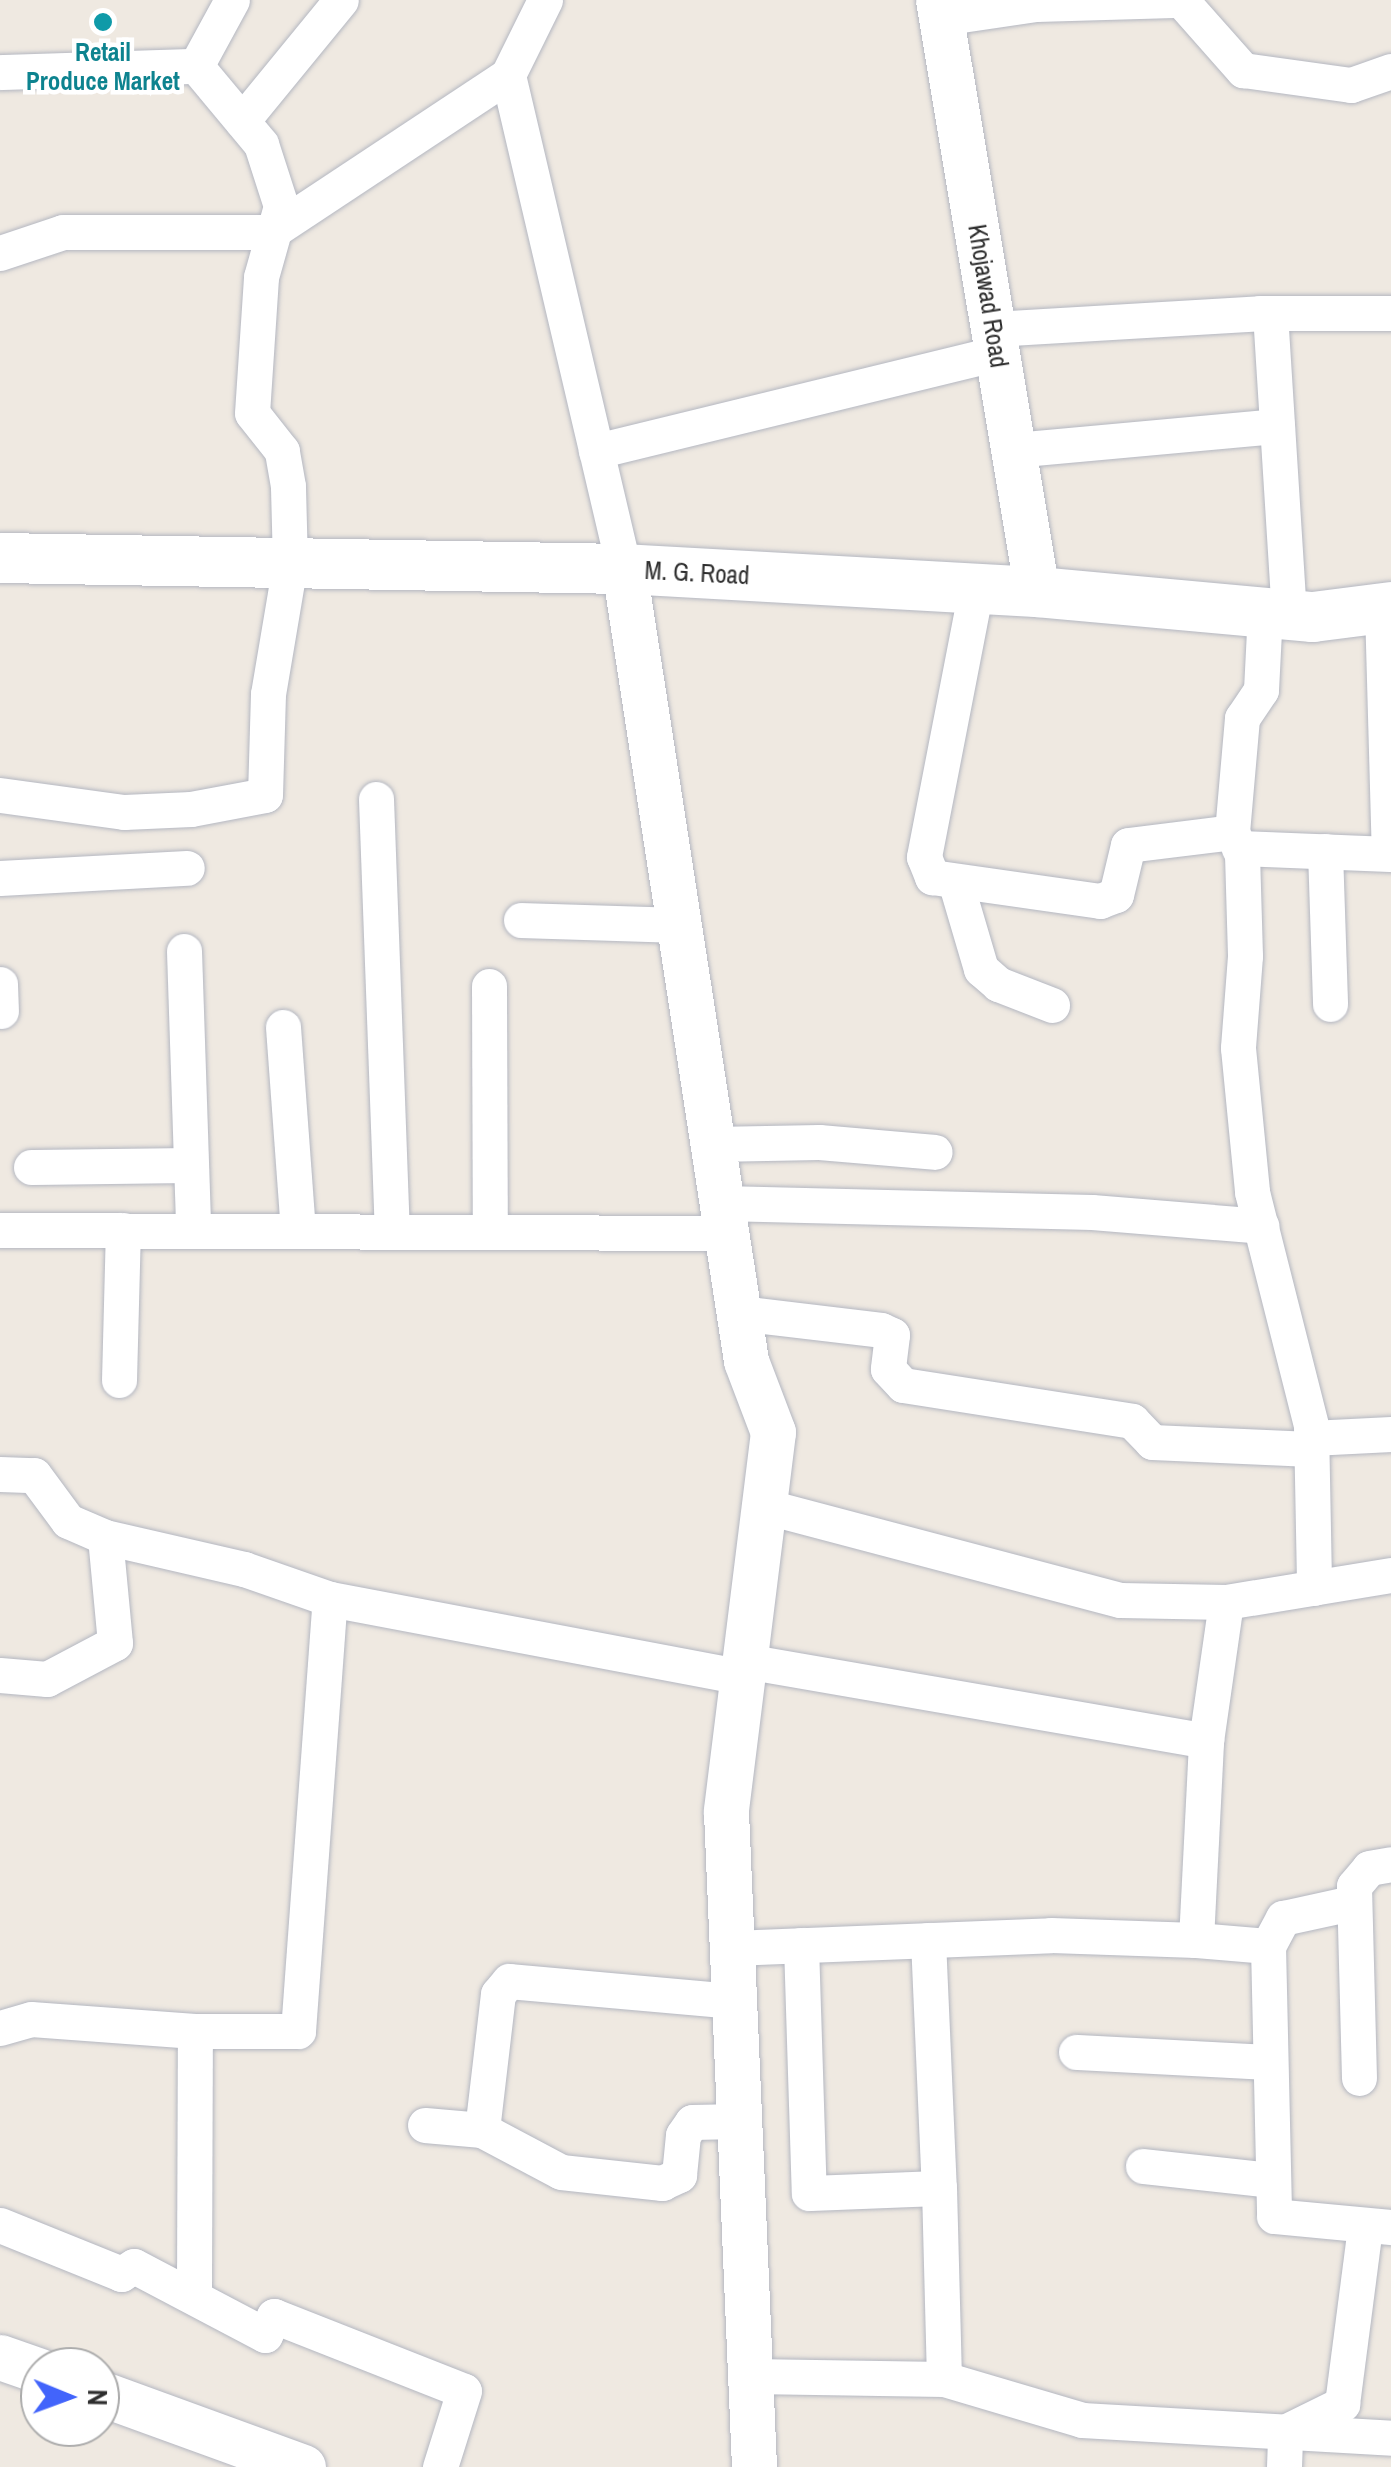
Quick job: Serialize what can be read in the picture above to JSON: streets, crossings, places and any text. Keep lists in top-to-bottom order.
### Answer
{
  "streets": {
    "main road": ["M. G. Road"],
    "street": ["Khojawad Road"]
  },
  "crossings": [
    ["Khojawad Road", "M. G. Road"]
  ],
  "places": ["Retail Produce Market"],
  "north": "right"
}
